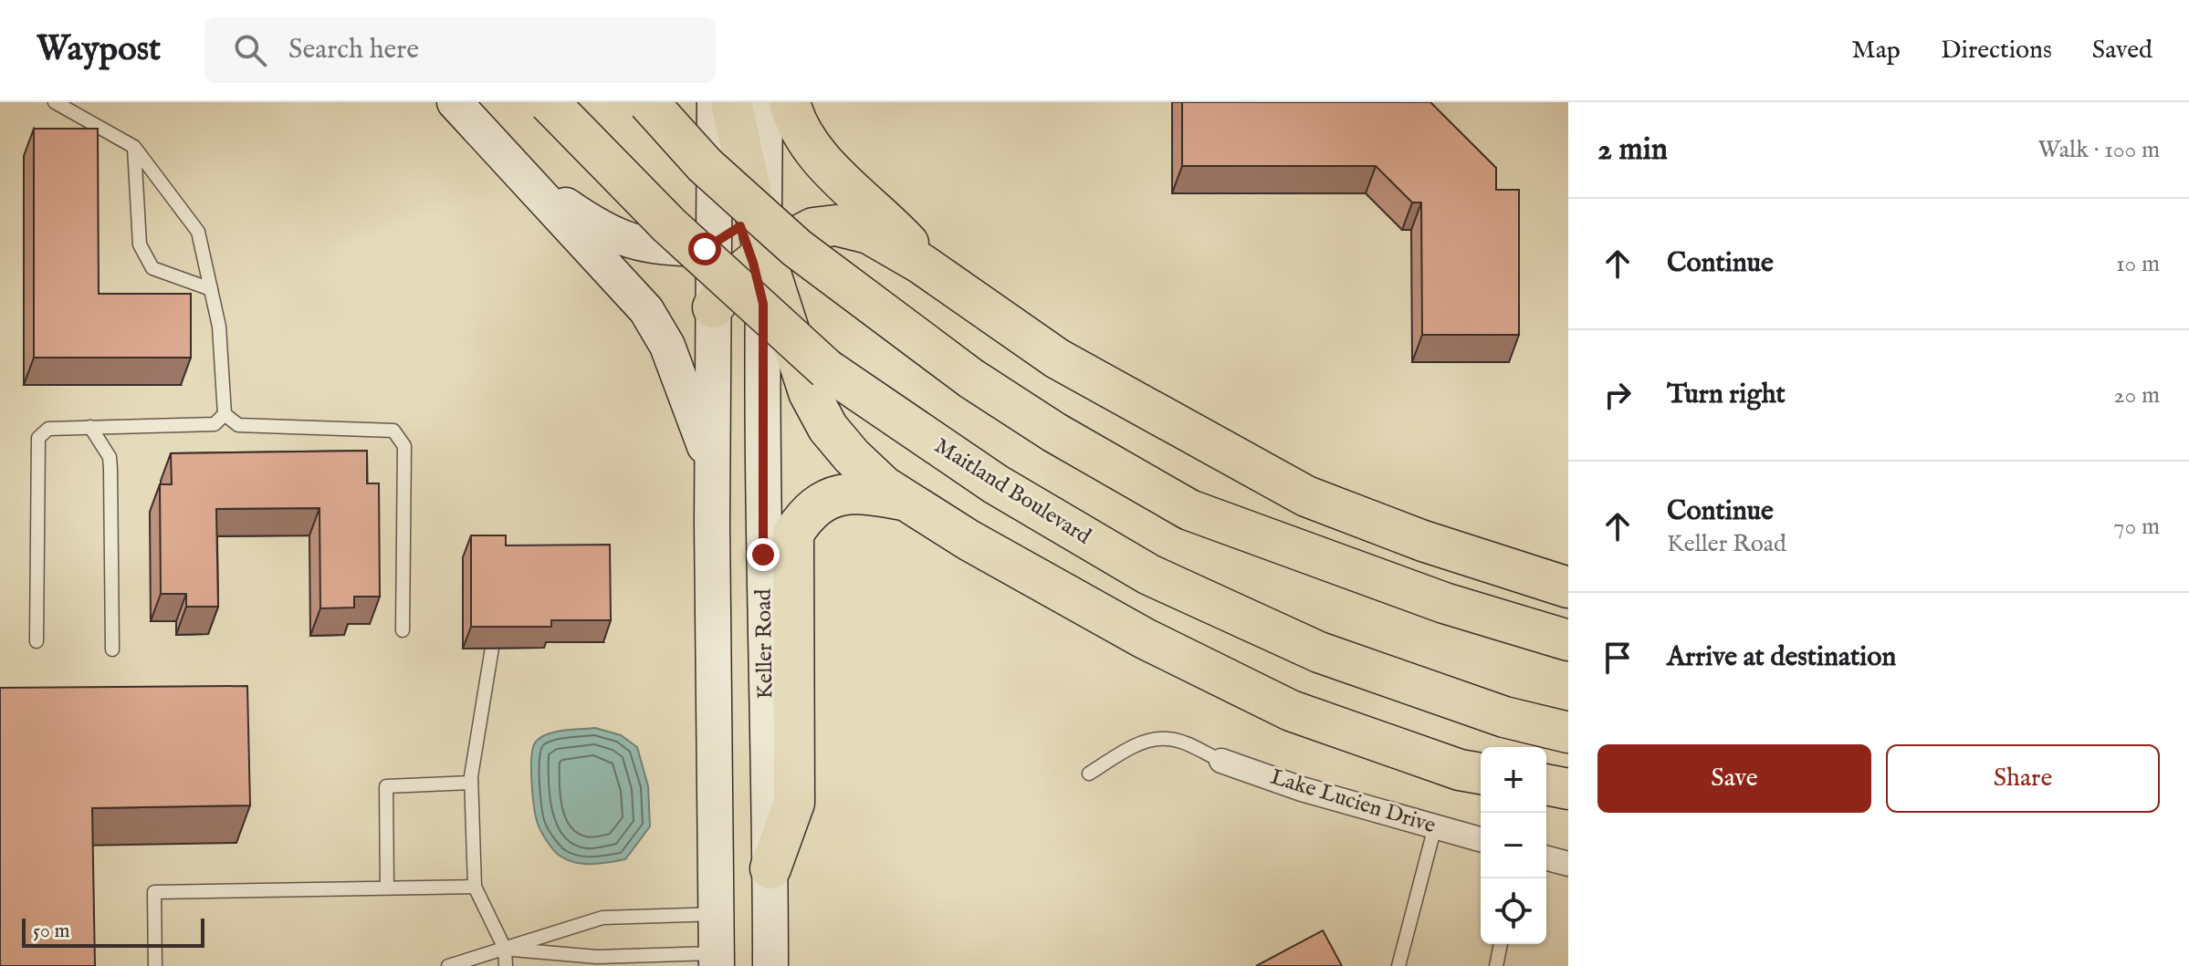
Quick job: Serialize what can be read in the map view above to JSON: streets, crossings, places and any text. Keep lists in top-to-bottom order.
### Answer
{
  "streets": {
    "highway": ["Maitland Boulevard"],
    "street": ["Keller Road", "Lake Lucien Drive"]
  },
  "scale_bar": "50 m",
  "page": {
    "header": "Waypost",
    "search": "Search here",
    "nav": ["Map", "Directions", "Saved"],
    "heading": ["2 min", "Walk · 100 m"],
    "list": [
      ["Continue", "10 m"],
      ["Turn right", "20 m"],
      ["Continue", "Keller Road", "70 m"],
      "Arrive at destination"
    ],
    "buttons": ["Save", "Share"],
    "map_buttons": ["+", "−"],
    "scale": "50 m"
  }
}
